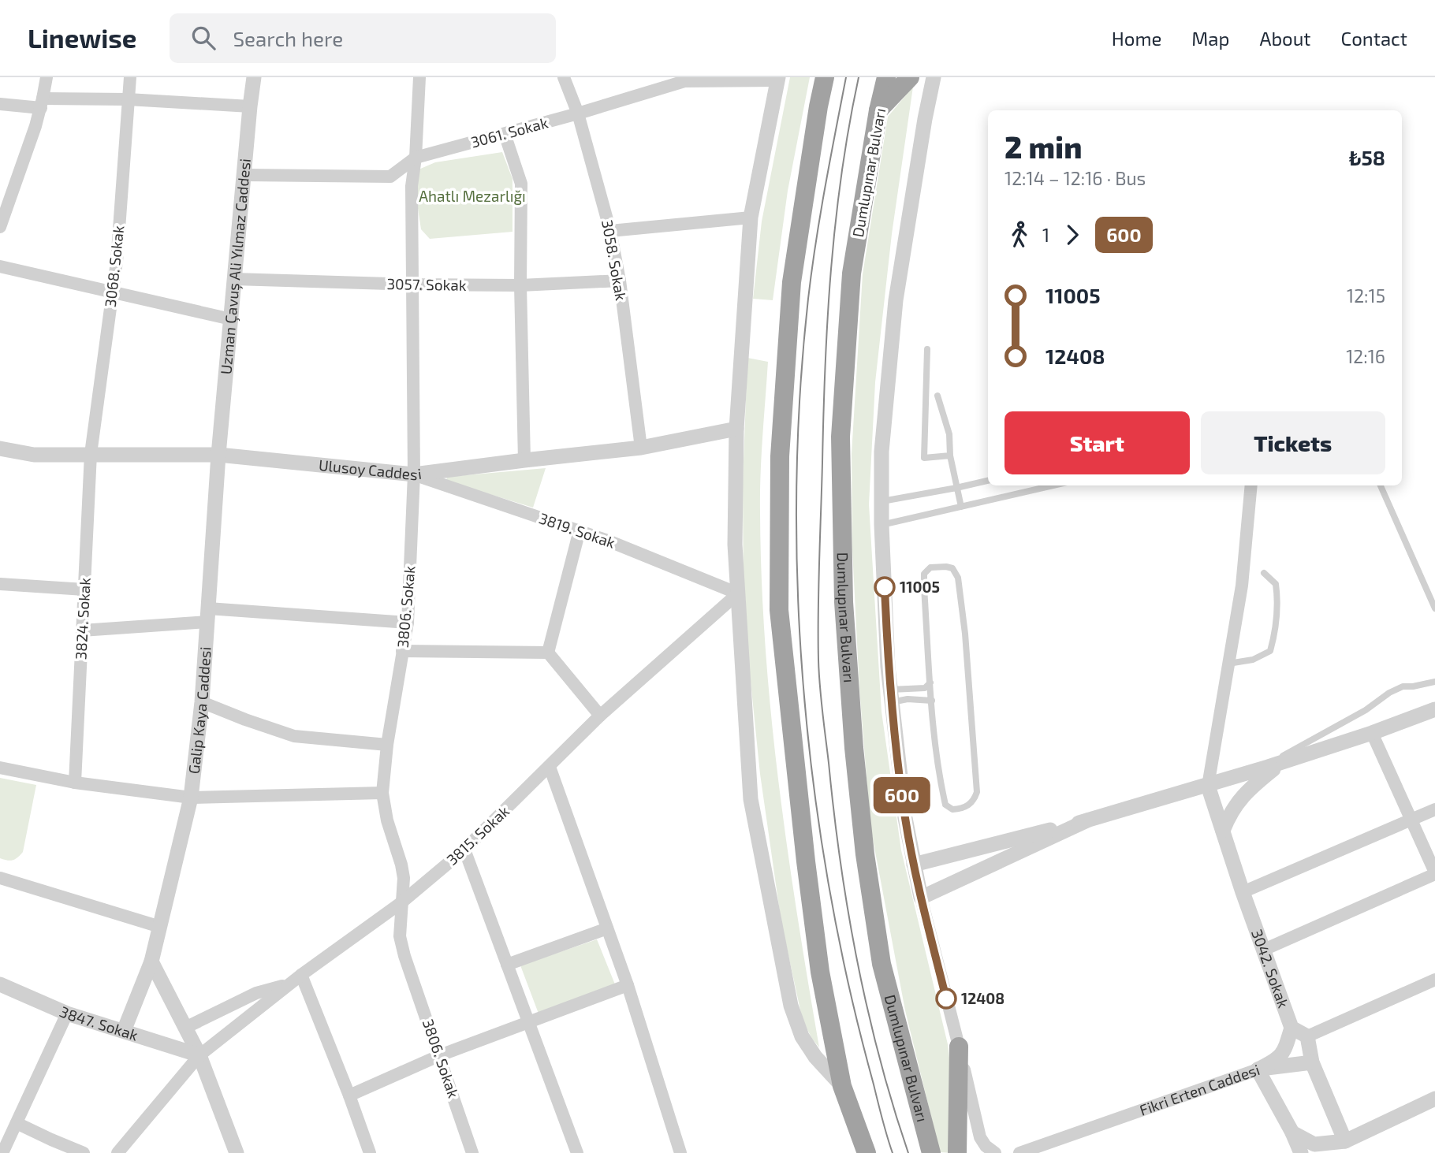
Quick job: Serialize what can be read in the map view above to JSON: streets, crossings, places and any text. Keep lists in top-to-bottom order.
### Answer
{
  "streets": {
    "highway": ["Dumlupınar Bulvarı"],
    "street": [
      "3061. Sokak",
      "3058. Sokak",
      "3068. Sokak",
      "Uzman Çavuş Ali Yılmaz Caddesi",
      "3057. Sokak",
      "Ulusoy Caddesi",
      "3819. Sokak",
      "3806. Sokak",
      "3824. Sokak",
      "Galip Kaya Caddesi",
      "3815. Sokak",
      "3042. Sokak",
      "3847. Sokak",
      "Fikri Erten Caddesi"
    ]
  },
  "crossings": [
    ["3061. Sokak", "3058. Sokak"],
    ["3061. Sokak", "Uzman Çavuş Ali Yılmaz Caddesi"],
    ["3061. Sokak", "3806. Sokak"],
    ["3058. Sokak", "3057. Sokak"],
    ["3058. Sokak", "Ulusoy Caddesi"],
    ["3068. Sokak", "Ulusoy Caddesi"],
    ["3068. Sokak", "3824. Sokak"],
    ["Uzman Çavuş Ali Yılmaz Caddesi", "3057. Sokak"],
    ["Uzman Çavuş Ali Yılmaz Caddesi", "Ulusoy Caddesi"],
    ["Uzman Çavuş Ali Yılmaz Caddesi", "Galip Kaya Caddesi"],
    ["3057. Sokak", "3806. Sokak"],
    ["Ulusoy Caddesi", "3819. Sokak"],
    ["Ulusoy Caddesi", "3806. Sokak"],
    ["Ulusoy Caddesi", "3824. Sokak"],
    ["Ulusoy Caddesi", "Galip Kaya Caddesi"],
    ["3819. Sokak", "3806. Sokak"],
    ["3819. Sokak", "3815. Sokak"],
    ["3806. Sokak", "3815. Sokak"],
    ["Galip Kaya Caddesi", "3847. Sokak"],
    ["3815. Sokak", "3847. Sokak"]
  ],
  "parks": ["Ahatlı Mezarlığı"],
  "places": ["11005", "12408"],
  "lines": ["bus line 600"],
  "page": {
    "header": "Linewise",
    "search": "Search here",
    "nav": [
      "Home",
      "Map",
      "About",
      "Contact"
    ],
    "on_map": "600",
    "heading": ["2 min", "12:14 – 12:16 · Bus", "₺58"],
    "legs": ["1", "600"],
    "list": [
      {
        "name": "11005",
        "value": "12:15"
      },
      {
        "name": "12408",
        "value": "12:16"
      }
    ],
    "buttons": ["Start", "Tickets"]
  }
}
